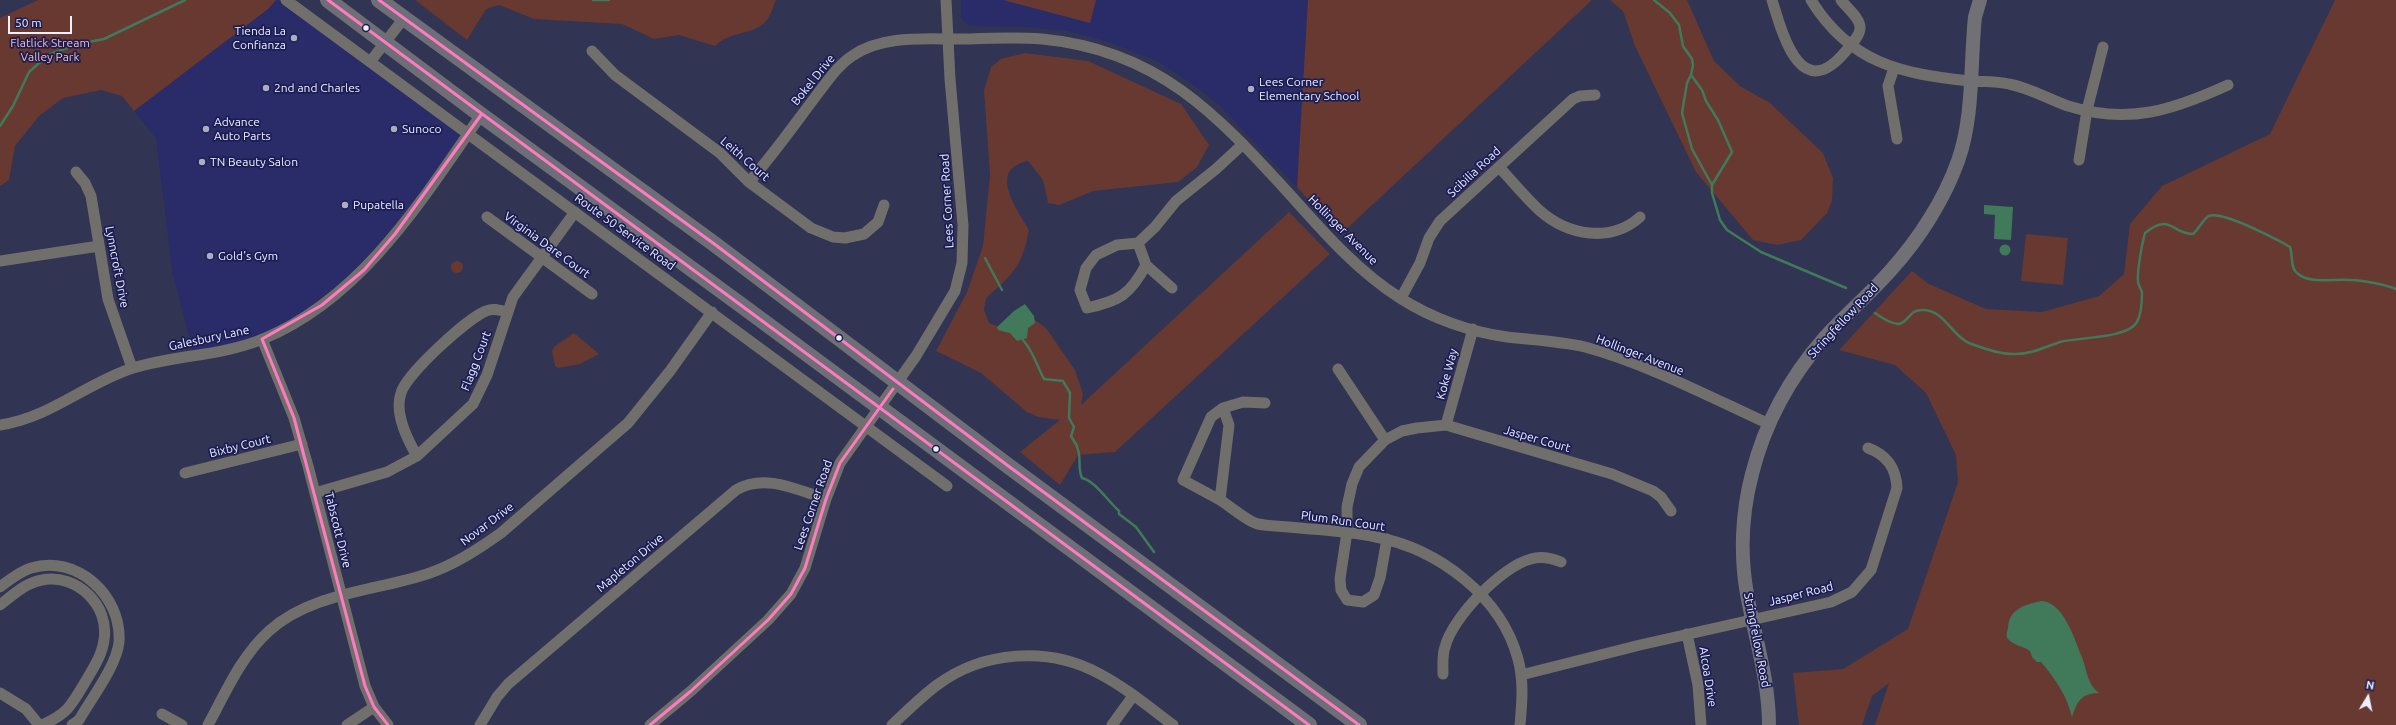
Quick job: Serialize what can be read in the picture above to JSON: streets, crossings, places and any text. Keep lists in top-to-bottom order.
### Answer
{
  "streets": {
    "main road": ["Stringfellow Road"],
    "street": [
      "Bokel Drive",
      "Leith Court",
      "Scibilia Road",
      "Lees Corner Road",
      "Hollinger Avenue",
      "Route 50 Service Road",
      "Virginia Dare Court",
      "Lynncroft Drive",
      "Galesbury Lane",
      "Flagg Court",
      "Koke Way",
      "Jasper Court",
      "Bixby Court",
      "Plum Run Court",
      "Novar Drive",
      "Tabscott Drive",
      "Mapleton Drive",
      "Jasper Road",
      "Alcoa Drive"
    ]
  },
  "crossings": [
    ["Bokel Drive", "Leith Court"],
    ["Bokel Drive", "Lees Corner Road"],
    ["Bokel Drive", "Hollinger Avenue"],
    ["Scibilia Road", "Hollinger Avenue"],
    ["Lees Corner Road", "Hollinger Avenue"],
    ["Lees Corner Road", "Route 50 Service Road"],
    ["Lees Corner Road", "Mapleton Drive"],
    ["Hollinger Avenue", "Stringfellow Road"],
    ["Hollinger Avenue", "Koke Way"],
    ["Route 50 Service Road", "Galesbury Lane"],
    ["Route 50 Service Road", "Flagg Court"],
    ["Route 50 Service Road", "Novar Drive"],
    ["Virginia Dare Court", "Flagg Court"],
    ["Lynncroft Drive", "Galesbury Lane"],
    ["Stringfellow Road", "Jasper Road"],
    ["Galesbury Lane", "Tabscott Drive"],
    ["Flagg Court", "Tabscott Drive"],
    ["Koke Way", "Jasper Court"],
    ["Jasper Court", "Plum Run Court"],
    ["Bixby Court", "Tabscott Drive"],
    ["Plum Run Court", "Jasper Road"],
    ["Novar Drive", "Tabscott Drive"],
    ["Jasper Road", "Alcoa Drive"]
  ],
  "parks": ["Flatlick Stream Valley Park"],
  "places": [
    "Tienda La Confianza",
    "2nd and Charles",
    "Lees Corner Elementary School",
    "Advance Auto Parts",
    "Sunoco",
    "TN Beauty Salon",
    "Pupatella",
    "Gold's Gym"
  ],
  "scale_bar": "50 m",
  "north": "top"
}
